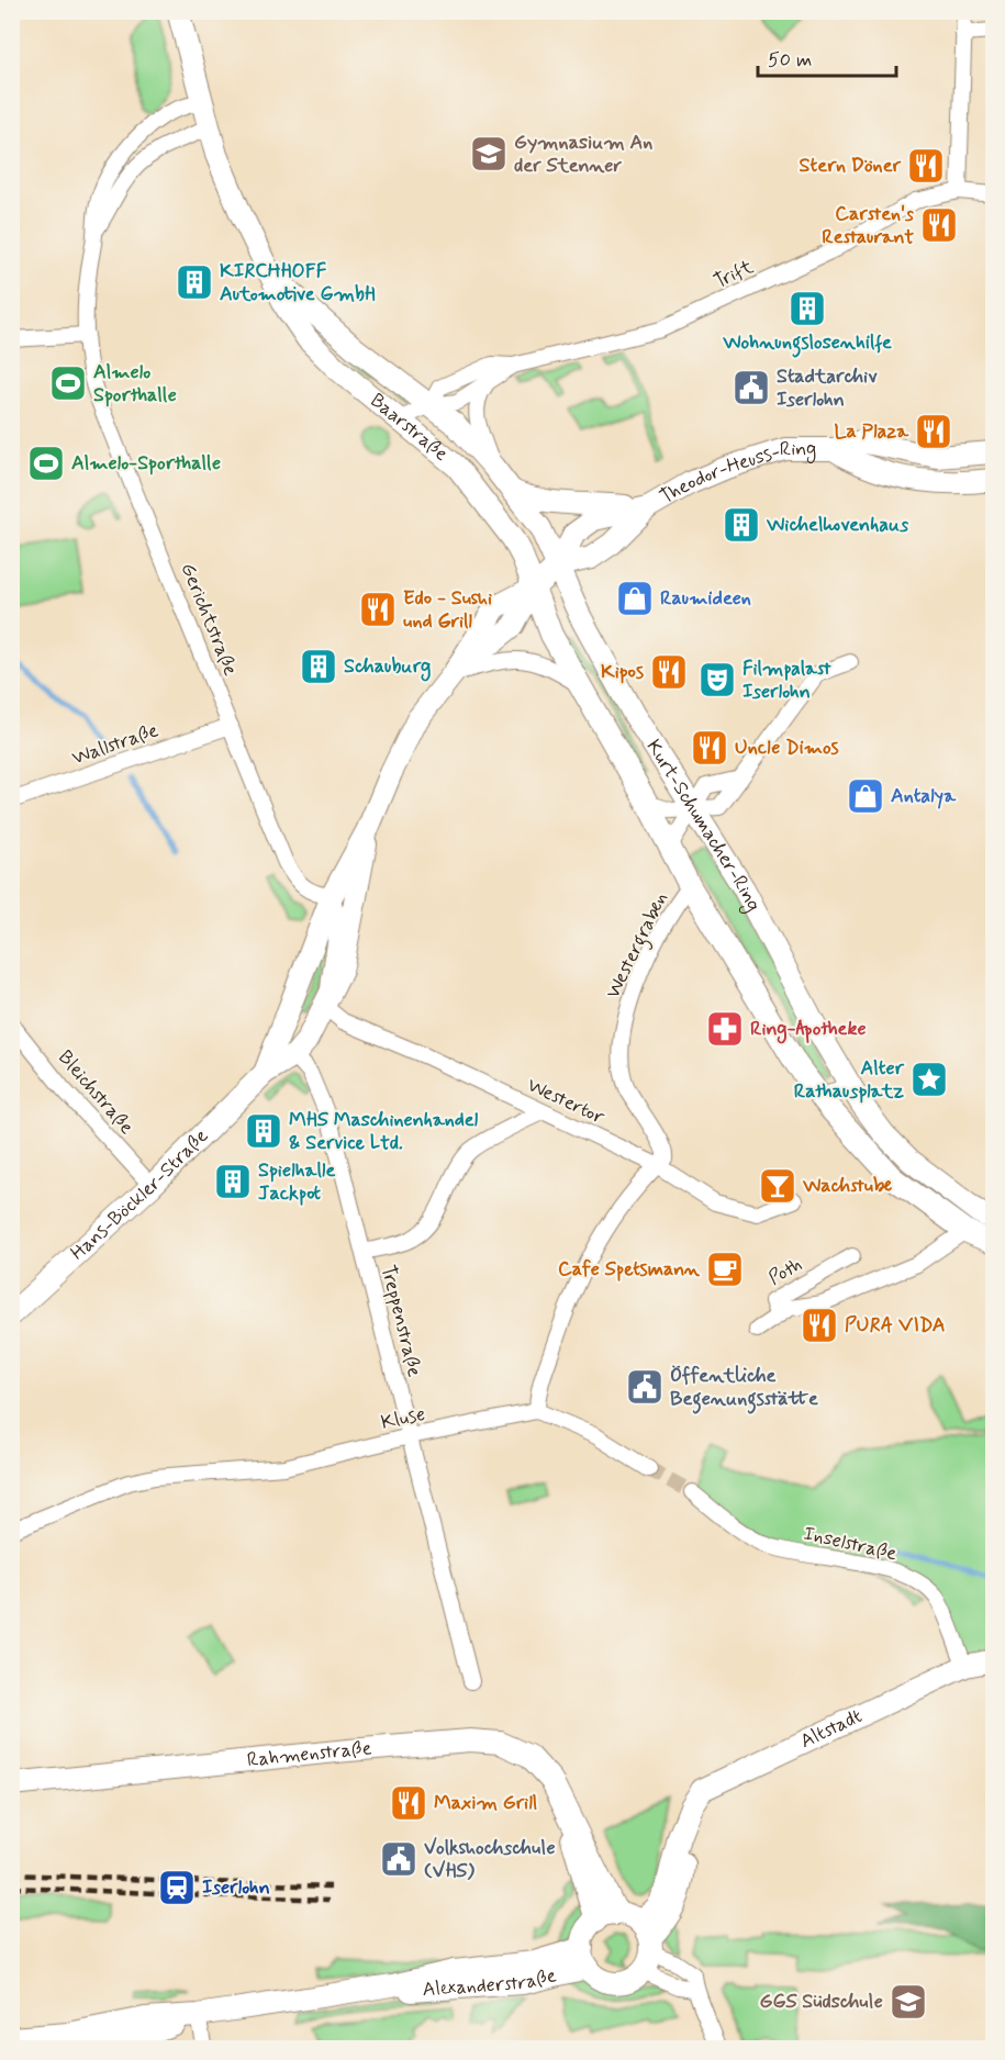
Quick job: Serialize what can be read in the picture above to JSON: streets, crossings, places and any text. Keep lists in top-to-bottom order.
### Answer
{
  "streets": {
    "main road": [
      "Baarstraße",
      "Theodor-Heuss-Ring",
      "Kurt-Schumacher-Ring",
      "Hans-Böckler-Straße",
      "Altstadt",
      "Rahmenstraße",
      "Alexanderstraße"
    ],
    "street": [
      "Trift",
      "Gerichtstraße",
      "Wallstraße",
      "Westergraben",
      "Bleichstraße",
      "Westertor",
      "Poth",
      "Treppenstraße",
      "Kluse",
      "Inselstraße"
    ]
  },
  "crossings": [
    ["Trift", "Baarstraße"],
    ["Baarstraße", "Theodor-Heuss-Ring"],
    ["Baarstraße", "Gerichtstraße"],
    ["Baarstraße", "Kurt-Schumacher-Ring"],
    ["Baarstraße", "Hans-Böckler-Straße"],
    ["Theodor-Heuss-Ring", "Kurt-Schumacher-Ring"],
    ["Theodor-Heuss-Ring", "Hans-Böckler-Straße"],
    ["Gerichtstraße", "Wallstraße"],
    ["Gerichtstraße", "Hans-Böckler-Straße"],
    ["Kurt-Schumacher-Ring", "Westergraben"],
    ["Kurt-Schumacher-Ring", "Hans-Böckler-Straße"],
    ["Westergraben", "Westertor"],
    ["Bleichstraße", "Hans-Böckler-Straße"],
    ["Westertor", "Hans-Böckler-Straße"],
    ["Hans-Böckler-Straße", "Treppenstraße"],
    ["Treppenstraße", "Kluse"],
    ["Inselstraße", "Altstadt"],
    ["Altstadt", "Rahmenstraße"],
    ["Altstadt", "Alexanderstraße"],
    ["Rahmenstraße", "Alexanderstraße"]
  ],
  "places": {
    "school or university": ["Gymnasium An der Stenner", "GGS Südschule"],
    "restaurant": [
      "Stern Döner",
      "Carsten's Restaurant",
      "La Plaza",
      "Edo - Sushi und Grill",
      "Kipos",
      "Uncle Dimos",
      "PURA VIDA",
      "Maxim Grill"
    ],
    "building": [
      "KIRCHHOFF Automotive GmbH",
      "Wohnungslosenhilfe",
      "Wichelhovenhaus",
      "Schauburg",
      "MHS Maschinenhandel & Service Ltd.",
      "Spielhalle Jackpot"
    ],
    "sports": ["Almelo Sporthalle", "Almelo-Sporthalle"],
    "public building": ["Stadtarchiv Iserlohn", "Öffentliche Begenungsstätte", "Volkshochschule (VHS)"],
    "shop": ["Raumideen", "Antalya"],
    "theatre": ["Filmpalast Iserlohn"],
    "pharmacy": ["Ring-Apotheke"],
    "place": ["Alter Rathausplatz"],
    "bar": ["Wachstube"],
    "cafe": ["Cafe Spetsmann"],
    "station": ["Iserlohn"]
  },
  "scale_bar": "50 m"
}
